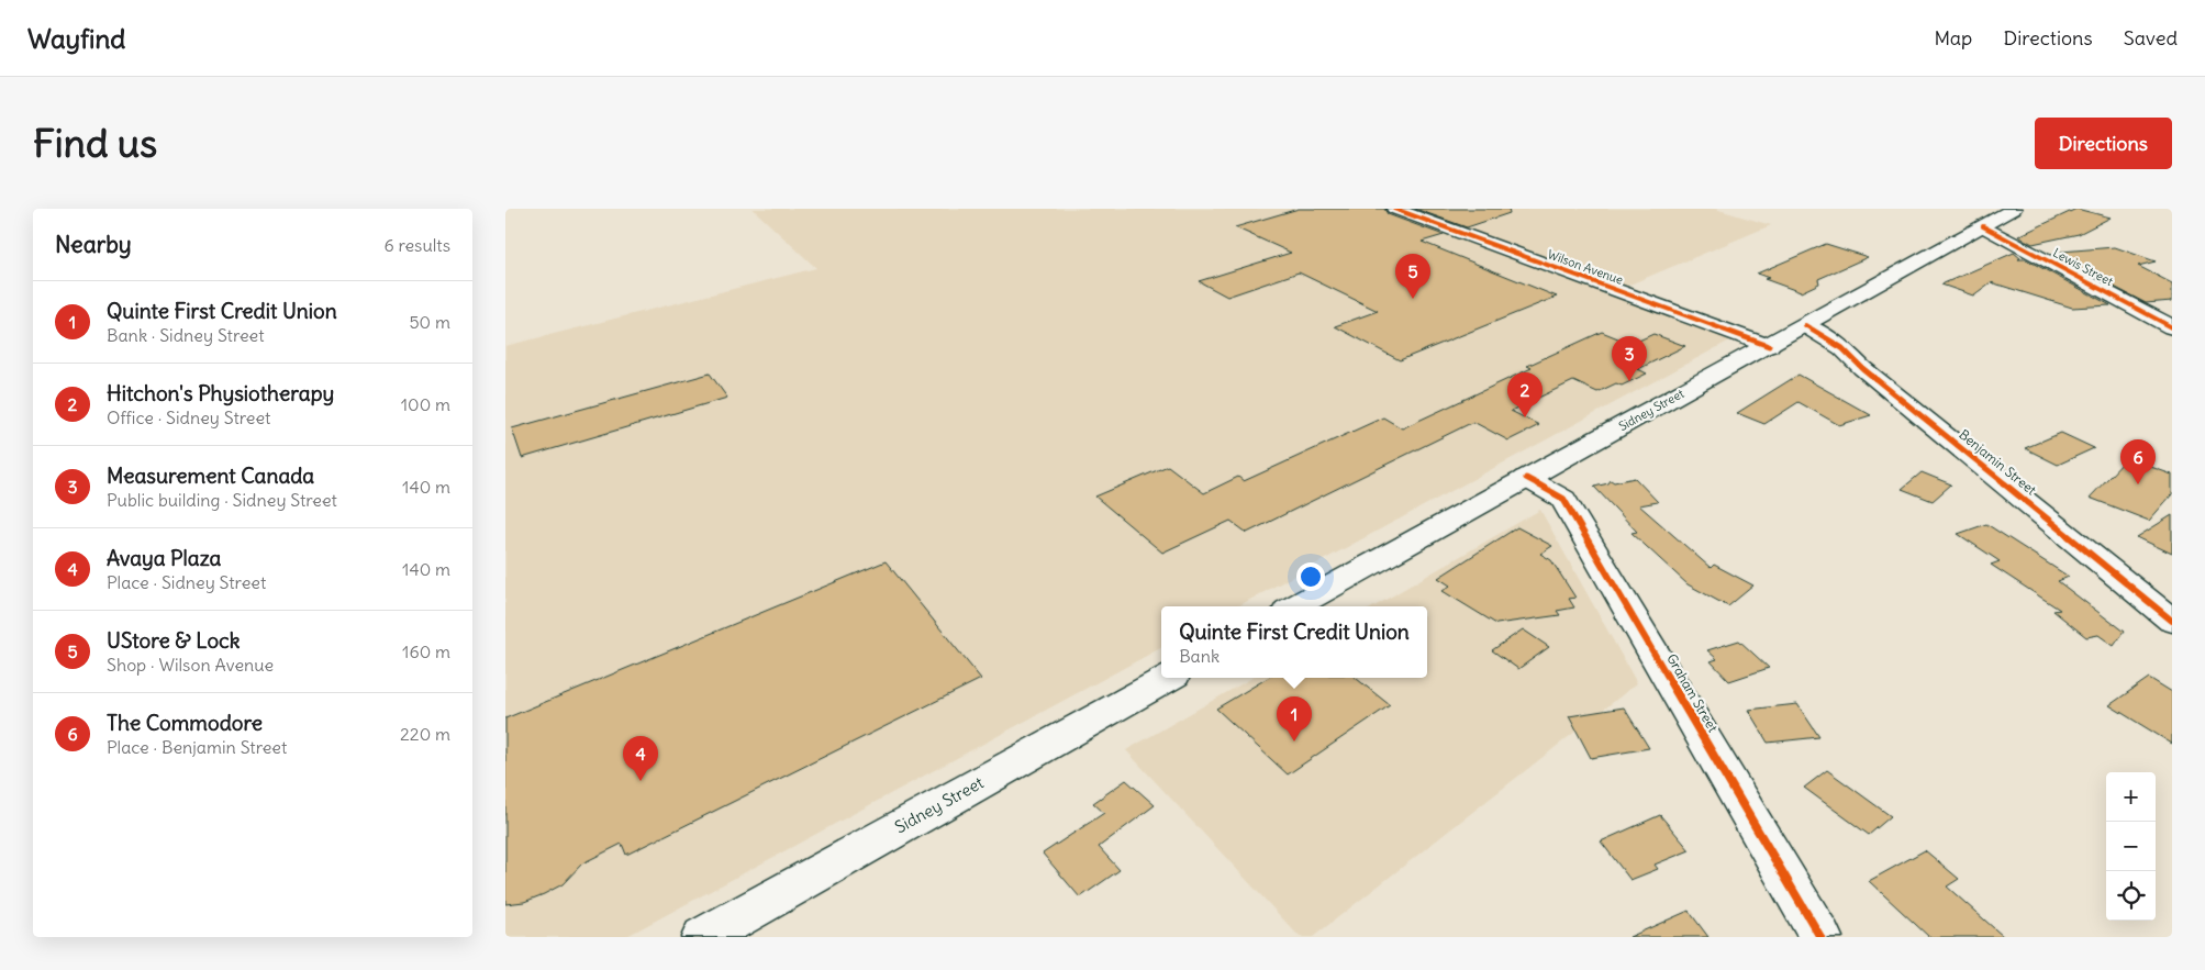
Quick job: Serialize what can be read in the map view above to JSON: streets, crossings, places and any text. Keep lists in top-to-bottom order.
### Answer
{
  "streets": {
    "street": [
      "Wilson Avenue",
      "Lewis Street",
      "Sidney Street",
      "Benjamin Street",
      "Graham Street"
    ]
  },
  "crossings": [
    ["Wilson Avenue", "Sidney Street"],
    ["Lewis Street", "Sidney Street"],
    ["Sidney Street", "Benjamin Street"],
    ["Sidney Street", "Graham Street"]
  ],
  "page": {
    "header": "Wayfind",
    "nav": ["Map", "Directions", "Saved"],
    "buttons": "Directions",
    "title": "Find us",
    "heading": ["Nearby", "6 results"],
    "pins": [
      "5",
      "3",
      "2",
      "6",
      "1",
      "4"
    ],
    "list": [
      {
        "mark": "1",
        "name": "Quinte First Credit Union",
        "note": "Bank · Sidney Street",
        "value": "50 m"
      },
      {
        "mark": "2",
        "name": "Hitchon's Physiotherapy",
        "note": "Office · Sidney Street",
        "value": "100 m"
      },
      {
        "mark": "3",
        "name": "Measurement Canada",
        "note": "Public building · Sidney Street",
        "value": "140 m"
      },
      {
        "mark": "4",
        "name": "Avaya Plaza",
        "note": "Place · Sidney Street",
        "value": "140 m"
      },
      {
        "mark": "5",
        "name": "UStore & Lock",
        "note": "Shop · Wilson Avenue",
        "value": "160 m"
      },
      {
        "mark": "6",
        "name": "The Commodore",
        "note": "Place · Benjamin Street",
        "value": "220 m"
      }
    ],
    "popup": ["Quinte First Credit Union", "Bank"],
    "map_buttons": ["+", "−"]
  }
}
